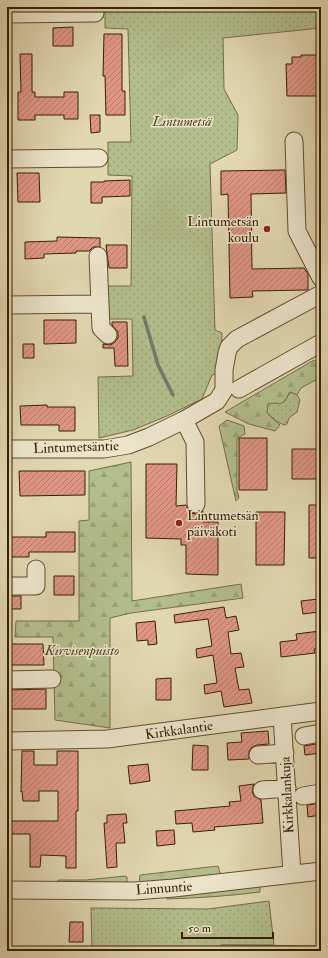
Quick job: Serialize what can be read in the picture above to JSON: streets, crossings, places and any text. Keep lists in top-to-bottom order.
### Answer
{
  "streets": {
    "street": [
      "Lintumetsäntie",
      "Kirkkalantie",
      "Kirkkalankuja",
      "Linnuntie"
    ]
  },
  "crossings": [
    ["Kirkkalantie", "Kirkkalankuja"],
    ["Kirkkalankuja", "Linnuntie"]
  ],
  "parks": ["Lintumetsä", "Kirvisenpuisto"],
  "places": ["Lintumetsän koulu", "Lintumetsän päiväkoti"],
  "scale_bar": "50 m"
}
